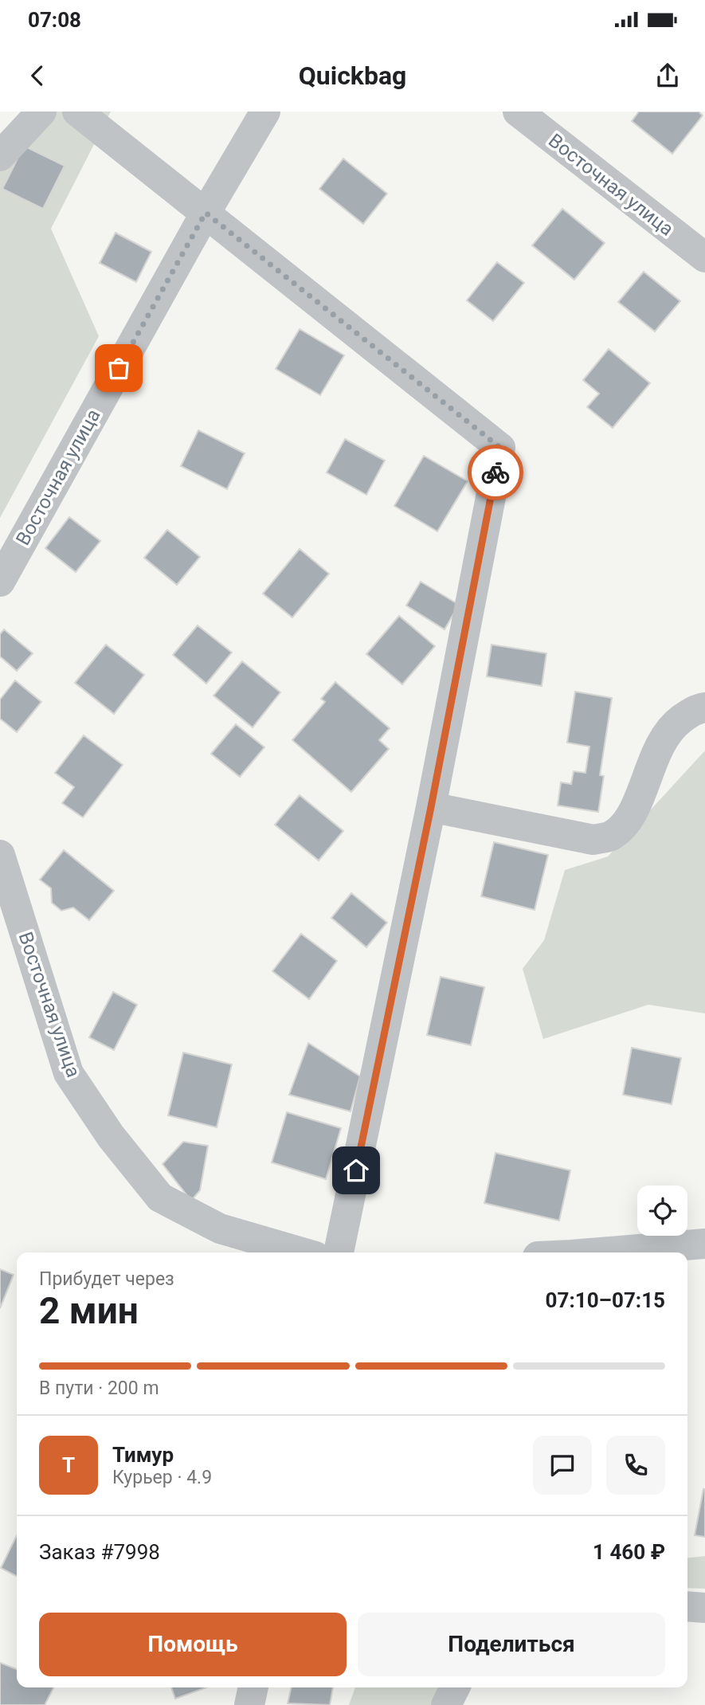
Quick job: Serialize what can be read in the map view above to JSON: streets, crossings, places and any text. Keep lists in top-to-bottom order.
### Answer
{
  "streets": {
    "street": ["Восточная улица"]
  },
  "page": {
    "status": "07:08",
    "header": "Quickbag",
    "heading": ["2 мин", "Прибудет через", "07:10–07:15"],
    "panel": [
      "Тимур",
      "Курьер · 4.9",
      "Заказ #7998",
      "1 460 ₽"
    ],
    "bar": "В пути · 200 m",
    "round": "Т",
    "buttons": ["Помощь", "Поделиться"]
  }
}
